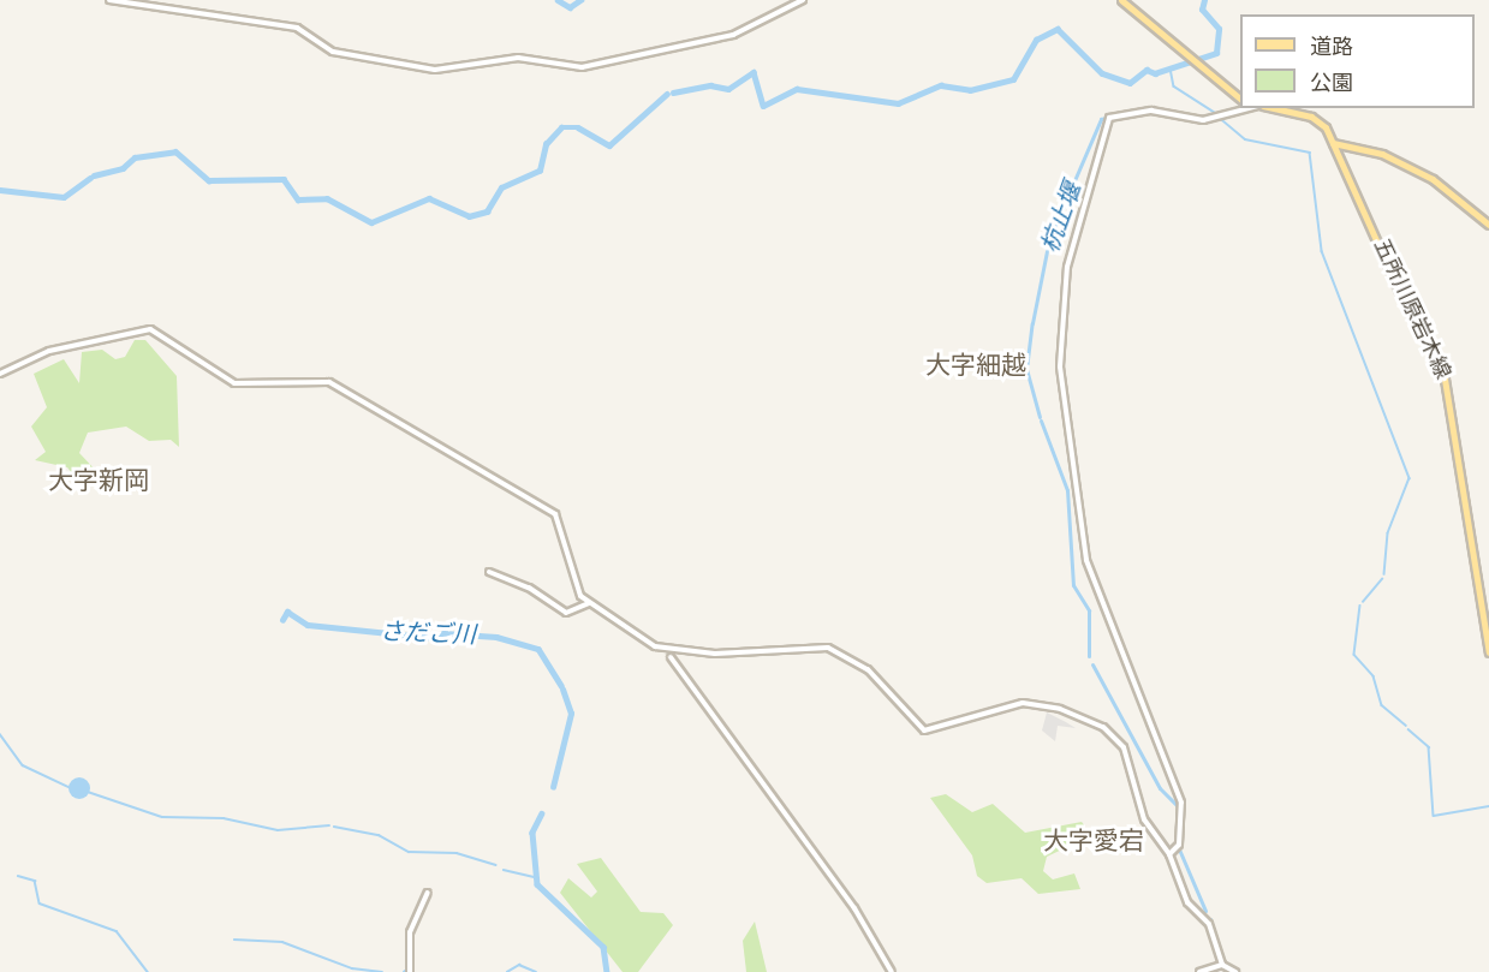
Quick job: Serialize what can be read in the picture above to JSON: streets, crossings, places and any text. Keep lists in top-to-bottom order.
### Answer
{
  "streets": {
    "main road": ["五所川原岩木線"]
  },
  "districts": ["大字細越", "大字新岡", "大字愛宕"],
  "water": ["杭止堰", "さだご川"],
  "legend": ["道路", "公園"]
}
